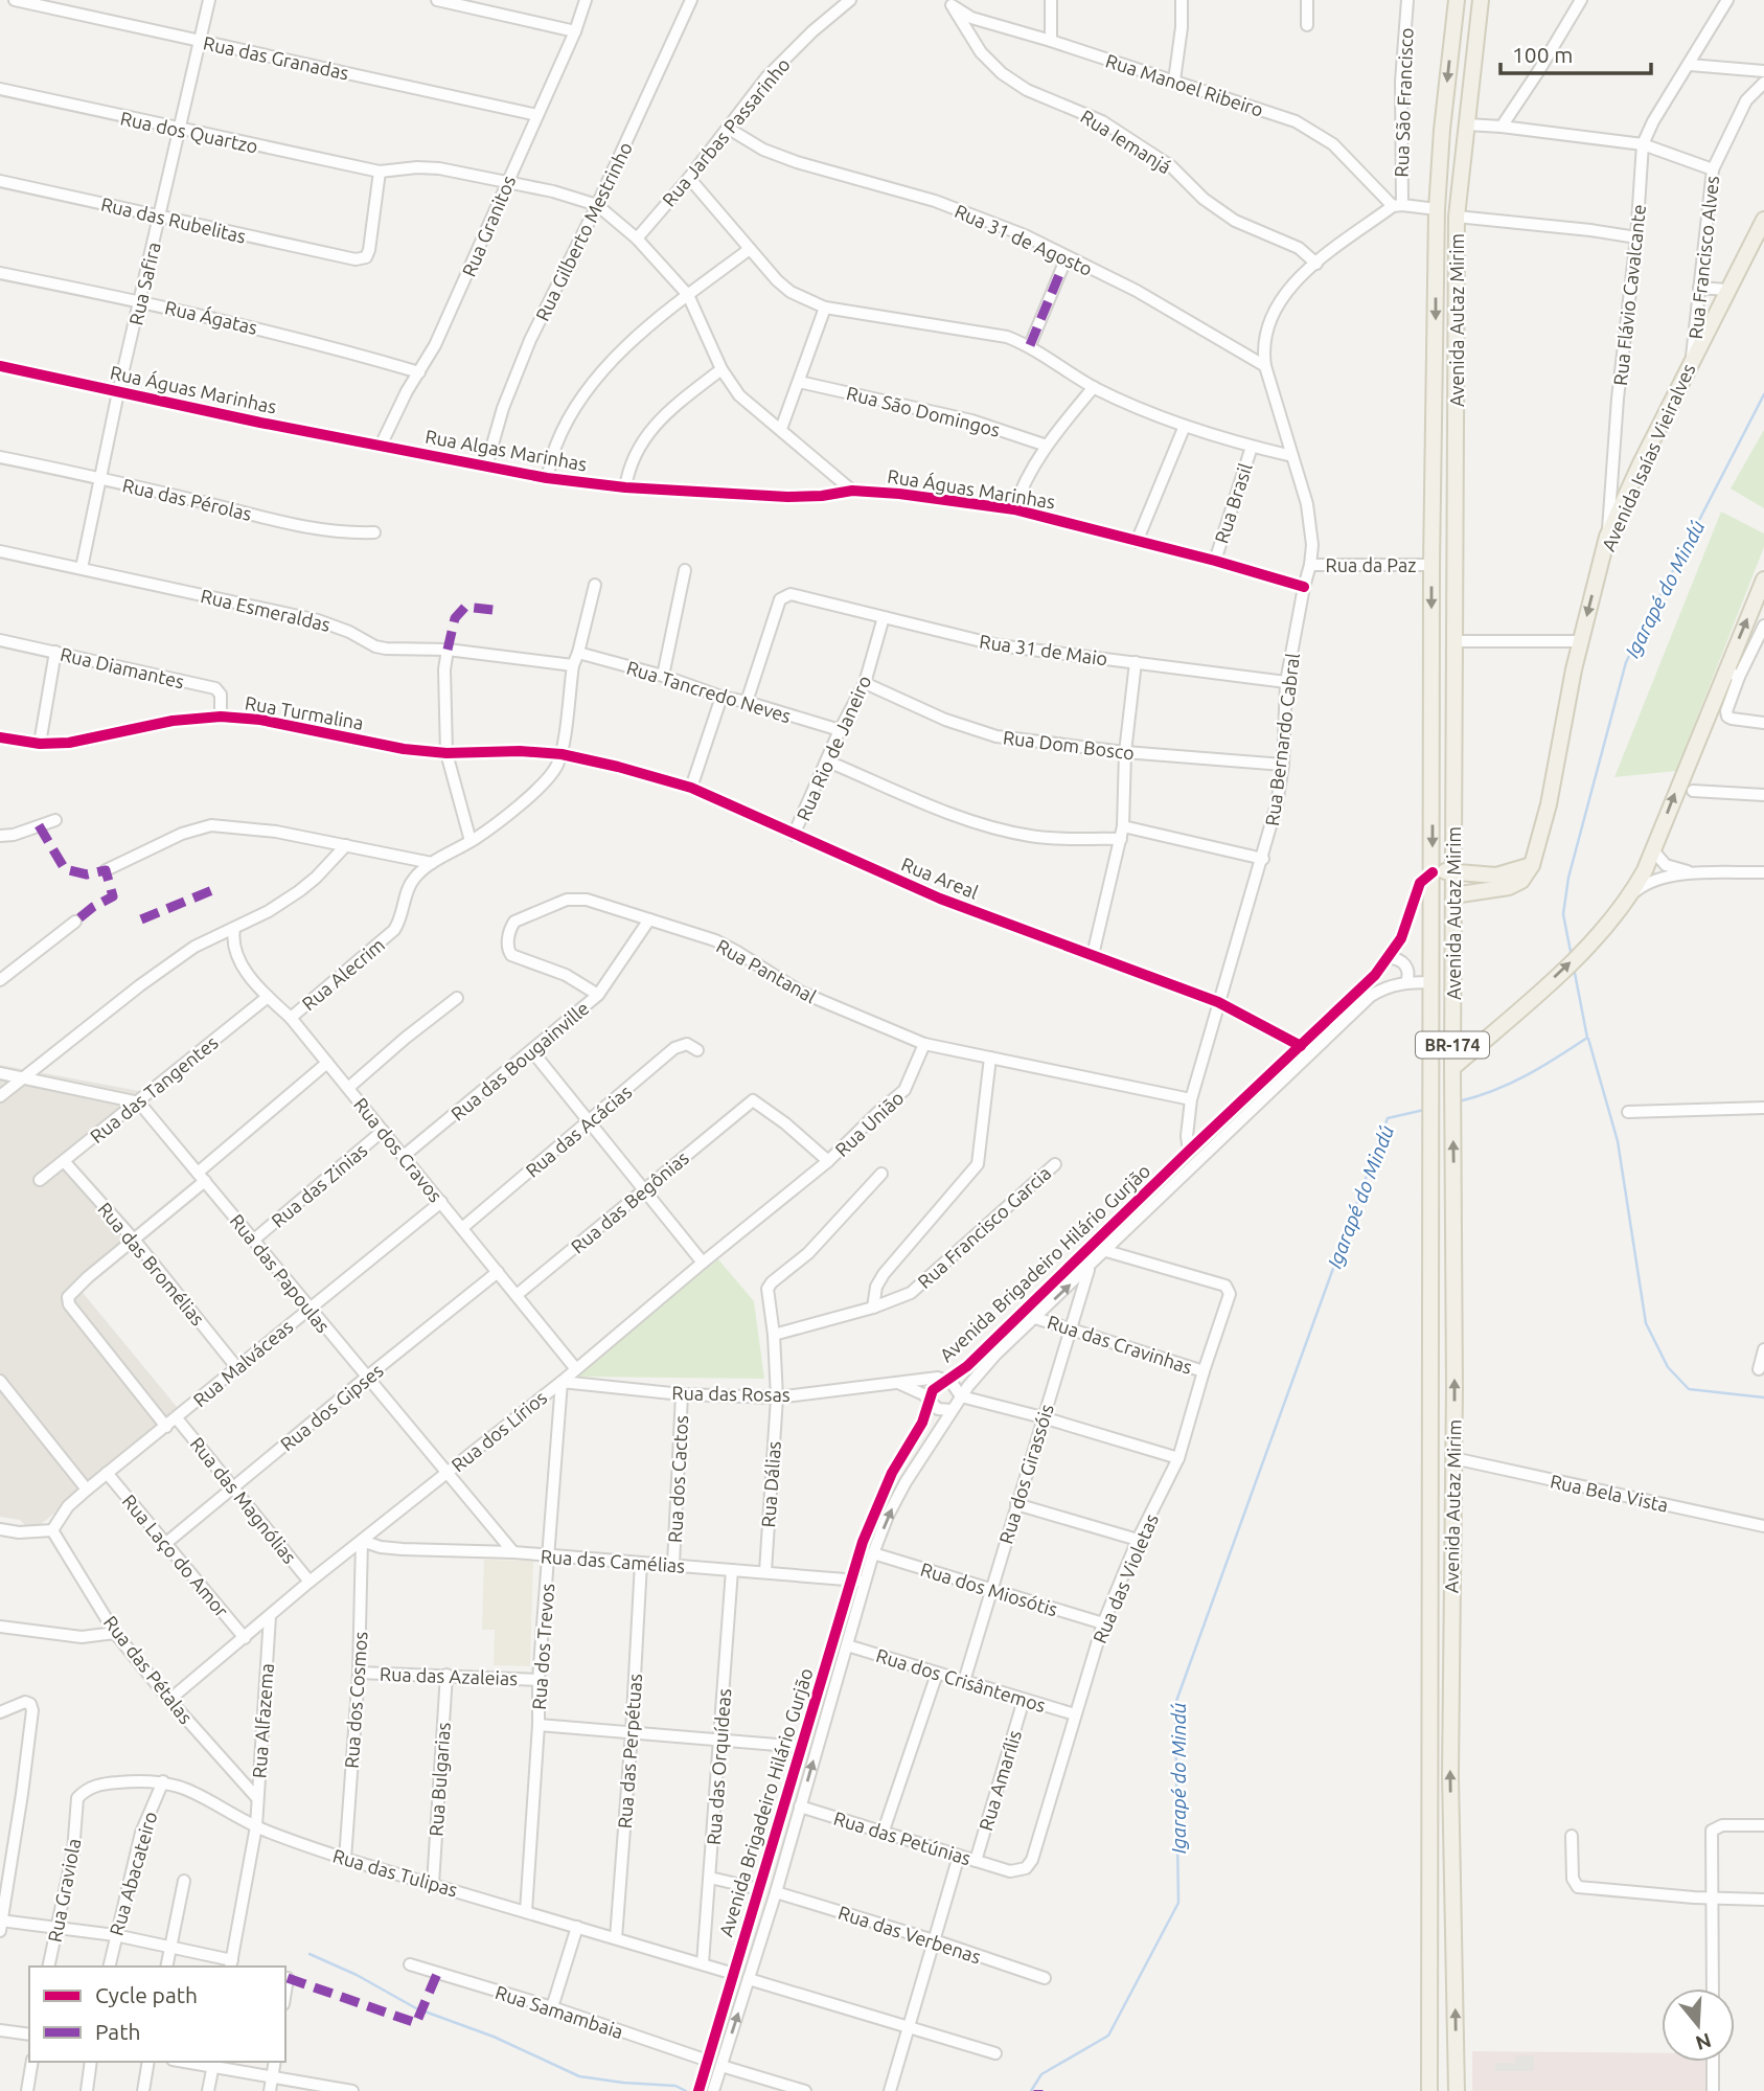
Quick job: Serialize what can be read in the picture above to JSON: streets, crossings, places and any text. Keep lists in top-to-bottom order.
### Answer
{
  "streets": {
    "main road": ["Avenida Autaz Mirim", "Avenida Isaías Vieiralves", "BR-174"],
    "street": [
      "Rua das Granadas",
      "Rua Manoel Ribeiro",
      "Rua São Francisco",
      "Rua dos Quartzo",
      "Rua Jarbas Passarinho",
      "Rua Iemanjá",
      "Rua das Rubelitas",
      "Rua Granitos",
      "Rua Gilberto Mestrinho",
      "Rua 31 de Agosto",
      "Rua Francisco Alves",
      "Rua Safira",
      "Rua Flávio Cavalcante",
      "Rua Ágatas",
      "Rua Águas Marinhas",
      "Rua São Domingos",
      "Rua Algas Marinhas",
      "Rua das Pérolas",
      "Rua Brasil",
      "Rua da Paz",
      "Rua Esmeraldas",
      "Rua 31 de Maio",
      "Rua Diamantes",
      "Rua Tancredo Neves",
      "Rua Turmalina",
      "Rua Bernardo Cabral",
      "Rua Dom Bosco",
      "Rua Rio de Janeiro",
      "Rua Areal",
      "Rua Pantanal",
      "Rua Alecrim",
      "Rua das Bougainville",
      "Rua das Tangentes",
      "Rua União",
      "Rua das Acácias",
      "Rua dos Cravos",
      "Rua das Zinias",
      "Rua das Begônias",
      "Rua Francisco Garcia",
      "Avenida Brigadeiro Hilário Gurjão",
      "Rua das Bromélias",
      "Rua das Papoulas",
      "Rua das Cravinhas",
      "Rua Malváceas",
      "Rua das Rosas",
      "Rua dos Gipses",
      "Rua dos Lírios",
      "Rua dos Girassóis",
      "Rua dos Cactos",
      "Rua Dálias",
      "Rua Bela Vista",
      "Rua das Magnólias",
      "Rua Laço do Amor",
      "Rua das Camélias",
      "Rua das Violetas",
      "Rua dos Miosótis",
      "Rua dos Trevos",
      "Rua das Pétalas",
      "Rua das Azaleias",
      "Rua dos Crisântemos",
      "Rua dos Cosmos",
      "Rua Alfazema",
      "Rua das Perpétuas",
      "Rua das Orquídeas",
      "Rua Bulgarias",
      "Rua Amarílis",
      "Rua das Petúnias",
      "Rua das Tulipas",
      "Rua Abacateiro",
      "Rua Graviola",
      "Rua das Verbenas",
      "Rua Samambaia"
    ]
  },
  "crossings": [
    ["Rua das Granadas", "Rua Granitos"],
    ["Rua das Granadas", "Rua Safira"],
    ["Rua Manoel Ribeiro", "Rua São Francisco"],
    ["Rua Manoel Ribeiro", "Rua Iemanjá"],
    ["Rua Manoel Ribeiro", "Rua Bernardo Cabral"],
    ["Rua São Francisco", "Rua Bernardo Cabral"],
    ["Rua dos Quartzo", "Rua das Rubelitas"],
    ["Rua dos Quartzo", "Rua Granitos"],
    ["Rua dos Quartzo", "Rua Gilberto Mestrinho"],
    ["Rua dos Quartzo", "Rua Safira"],
    ["Rua Jarbas Passarinho", "Rua 31 de Agosto"],
    ["Rua Iemanjá", "Rua Bernardo Cabral"],
    ["Rua das Rubelitas", "Rua Safira"],
    ["Rua Granitos", "Rua Ágatas"],
    ["Rua Granitos", "Rua Águas Marinhas"],
    ["Rua Granitos", "Rua Algas Marinhas"],
    ["Rua Gilberto Mestrinho", "Rua Algas Marinhas"],
    ["Rua 31 de Agosto", "Rua Bernardo Cabral"],
    ["Rua Francisco Alves", "Avenida Isaías Vieiralves"],
    ["Rua Safira", "Rua Ágatas"],
    ["Rua Safira", "Rua Águas Marinhas"],
    ["Rua Safira", "Rua das Pérolas"],
    ["Rua Safira", "Rua Esmeraldas"],
    ["Rua Flávio Cavalcante", "Avenida Isaías Vieiralves"],
    ["Avenida Autaz Mirim", "Rua da Paz"],
    ["Avenida Autaz Mirim", "Avenida Brigadeiro Hilário Gurjão"],
    ["Avenida Autaz Mirim", "Rua Bela Vista"],
    ["Rua Águas Marinhas", "Rua Algas Marinhas"],
    ["Rua Águas Marinhas", "Rua Brasil"],
    ["Rua Águas Marinhas", "Rua Bernardo Cabral"],
    ["Rua da Paz", "Rua Bernardo Cabral"],
    ["Rua 31 de Maio", "Rua Tancredo Neves"],
    ["Rua 31 de Maio", "Rua Bernardo Cabral"],
    ["Rua 31 de Maio", "Rua Rio de Janeiro"],
    ["Rua Diamantes", "Rua Turmalina"],
    ["Rua Tancredo Neves", "Rua Rio de Janeiro"],
    ["Rua Turmalina", "Rua Areal"],
    ["Rua Bernardo Cabral", "Rua Dom Bosco"],
    ["Rua Bernardo Cabral", "Rua Areal"],
    ["Rua Bernardo Cabral", "Rua Pantanal"],
    ["Rua Bernardo Cabral", "Avenida Brigadeiro Hilário Gurjão"],
    ["Rua Dom Bosco", "Rua Rio de Janeiro"],
    ["Rua Rio de Janeiro", "Rua Areal"],
    ["Rua Areal", "Avenida Brigadeiro Hilário Gurjão"],
    ["Rua Pantanal", "Rua das Bougainville"],
    ["Rua Pantanal", "Rua União"],
    ["Rua Alecrim", "Rua dos Cravos"],
    ["Rua das Bougainville", "Rua dos Cravos"],
    ["Rua das Tangentes", "Rua dos Cravos"],
    ["Rua das Tangentes", "Rua das Bromélias"],
    ["Rua das Tangentes", "Rua das Papoulas"],
    ["Rua União", "Rua das Begônias"],
    ["Rua União", "Rua dos Lírios"],
    ["Rua das Acácias", "Rua dos Cravos"],
    ["Rua dos Cravos", "Rua das Zinias"],
    ["Rua dos Cravos", "Rua das Begônias"],
    ["Rua dos Cravos", "Rua Malváceas"],
    ["Rua dos Cravos", "Rua dos Gipses"],
    ["Rua dos Cravos", "Rua dos Lírios"],
    ["Rua das Zinias", "Rua das Papoulas"],
    ["Rua das Begônias", "Rua dos Lírios"],
    ["Rua Francisco Garcia", "Rua Dálias"],
    ["Avenida Brigadeiro Hilário Gurjão", "Rua das Cravinhas"],
    ["Avenida Brigadeiro Hilário Gurjão", "Rua das Rosas"],
    ["Avenida Brigadeiro Hilário Gurjão", "Rua dos Girassóis"],
    ["Avenida Brigadeiro Hilário Gurjão", "Rua das Camélias"],
    ["Avenida Brigadeiro Hilário Gurjão", "Rua das Violetas"],
    ["Avenida Brigadeiro Hilário Gurjão", "Rua dos Miosótis"],
    ["Avenida Brigadeiro Hilário Gurjão", "Rua dos Crisântemos"],
    ["Avenida Brigadeiro Hilário Gurjão", "Rua das Petúnias"],
    ["Avenida Brigadeiro Hilário Gurjão", "Rua das Tulipas"],
    ["Avenida Brigadeiro Hilário Gurjão", "Rua das Verbenas"],
    ["Avenida Brigadeiro Hilário Gurjão", "Rua Samambaia"],
    ["Rua das Bromélias", "Rua Malváceas"],
    ["Rua das Papoulas", "Rua Malváceas"],
    ["Rua das Papoulas", "Rua dos Gipses"],
    ["Rua das Papoulas", "Rua dos Lírios"],
    ["Rua das Papoulas", "Rua das Camélias"],
    ["Rua das Cravinhas", "Rua dos Girassóis"],
    ["Rua das Cravinhas", "Rua das Violetas"],
    ["Rua Malváceas", "Rua das Magnólias"],
    ["Rua Malváceas", "Rua Laço do Amor"],
    ["Rua Malváceas", "Rua das Pétalas"],
    ["Rua das Rosas", "Rua dos Lírios"],
    ["Rua das Rosas", "Rua dos Cactos"],
    ["Rua das Rosas", "Rua Dálias"],
    ["Rua das Rosas", "Rua dos Trevos"],
    ["Rua dos Gipses", "Rua das Magnólias"],
    ["Rua dos Gipses", "Rua Laço do Amor"],
    ["Rua dos Lírios", "Rua das Magnólias"],
    ["Rua dos Lírios", "Rua Laço do Amor"],
    ["Rua dos Lírios", "Rua das Camélias"],
    ["Rua dos Lírios", "Rua dos Trevos"],
    ["Rua dos Lírios", "Rua das Pétalas"],
    ["Rua dos Lírios", "Rua dos Cosmos"],
    ["Rua dos Lírios", "Rua Alfazema"],
    ["Rua dos Girassóis", "Rua dos Miosótis"],
    ["Rua dos Girassóis", "Rua dos Crisântemos"],
    ["Rua dos Cactos", "Rua das Camélias"],
    ["Rua Dálias", "Rua das Camélias"],
    ["Rua das Camélias", "Rua dos Trevos"],
    ["Rua das Camélias", "Rua dos Cosmos"],
    ["Rua das Camélias", "Rua das Perpétuas"],
    ["Rua das Camélias", "Rua das Orquídeas"],
    ["Rua das Violetas", "Rua dos Miosótis"],
    ["Rua das Violetas", "Rua dos Crisântemos"],
    ["Rua das Violetas", "Rua das Petúnias"],
    ["Rua dos Trevos", "Rua das Azaleias"],
    ["Rua dos Trevos", "Rua das Tulipas"],
    ["Rua das Pétalas", "Rua Alfazema"],
    ["Rua das Azaleias", "Rua dos Cosmos"],
    ["Rua das Azaleias", "Rua Bulgarias"],
    ["Rua dos Crisântemos", "Rua Amarílis"],
    ["Rua dos Cosmos", "Rua das Tulipas"],
    ["Rua Alfazema", "Rua das Tulipas"],
    ["Rua das Perpétuas", "Rua das Tulipas"],
    ["Rua das Orquídeas", "Rua das Tulipas"],
    ["Rua Bulgarias", "Rua das Tulipas"],
    ["Rua Amarílis", "Rua das Petúnias"],
    ["Rua das Tulipas", "Rua Abacateiro"],
    ["Rua das Tulipas", "Rua Graviola"]
  ],
  "water": ["Igarapé do Mindú"],
  "legend": ["Cycle path", "Path"],
  "scale_bar": "100 m",
  "north": "bottom"
}
